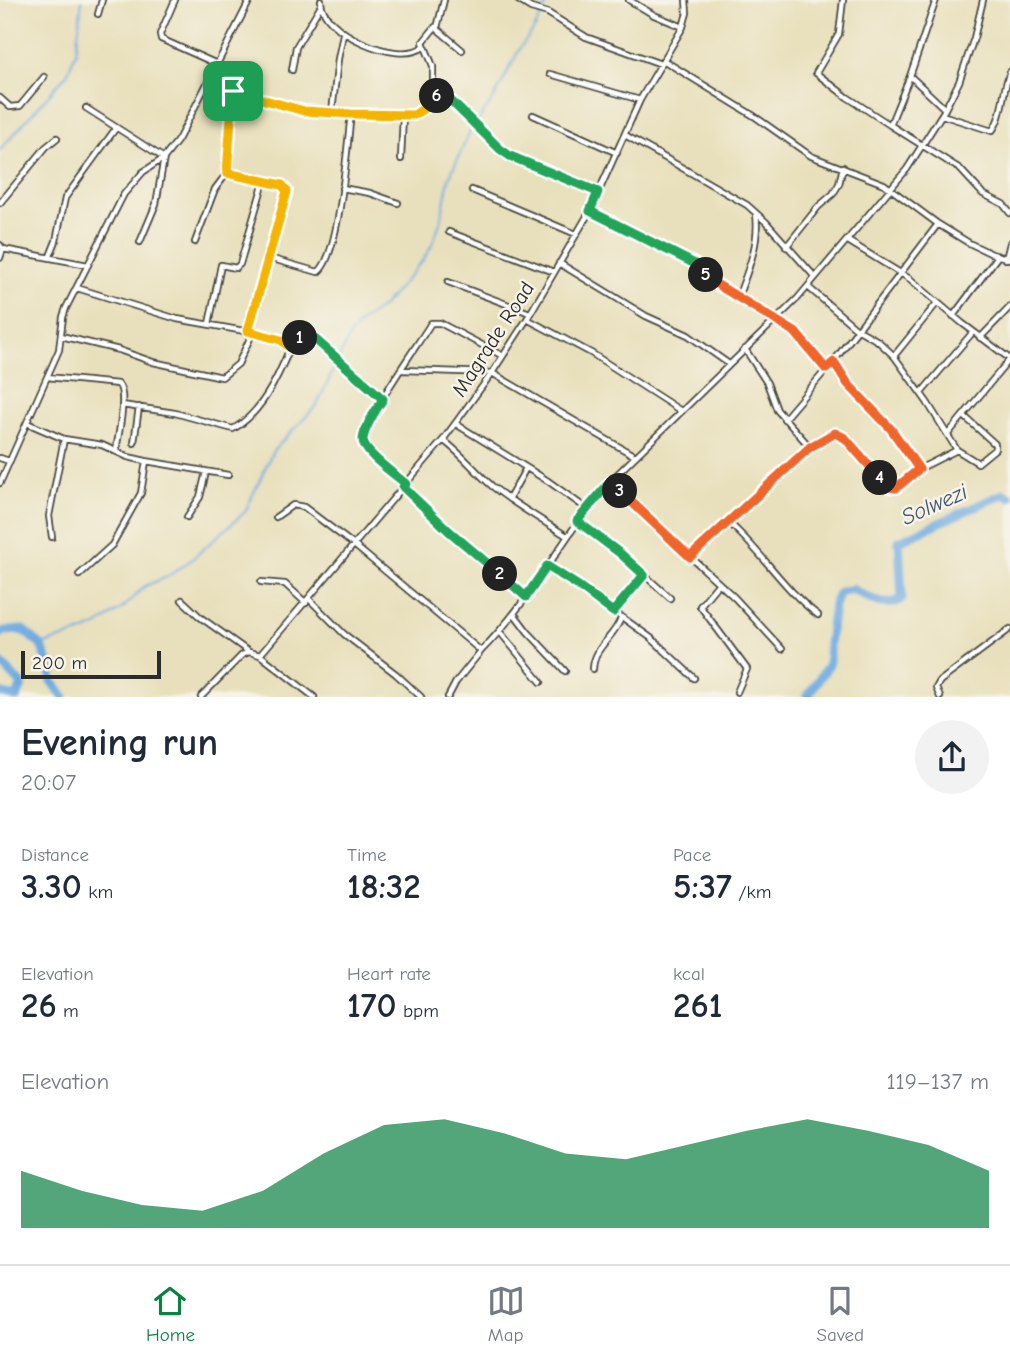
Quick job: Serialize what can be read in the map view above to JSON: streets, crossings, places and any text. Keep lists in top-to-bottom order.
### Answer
{
  "streets": {
    "street": ["Magrade Road"]
  },
  "water": ["Solwezi"],
  "scale_bar": "200 m",
  "page": {
    "pins": [
      "6",
      "5",
      "1",
      "4",
      "3",
      "2"
    ],
    "scale": "200 m",
    "heading": ["Evening run", "20:07"],
    "stats": [
      ["Distance", "3.30 km"],
      ["Time", "18:32"],
      ["Pace", "5:37 /km"],
      ["Elevation", "26 m"],
      ["Heart rate", "170 bpm"],
      ["kcal", "261"]
    ],
    "chart": ["Elevation", "119–137 m"],
    "tabs": ["Home", "Map", "Saved"]
  }
}
